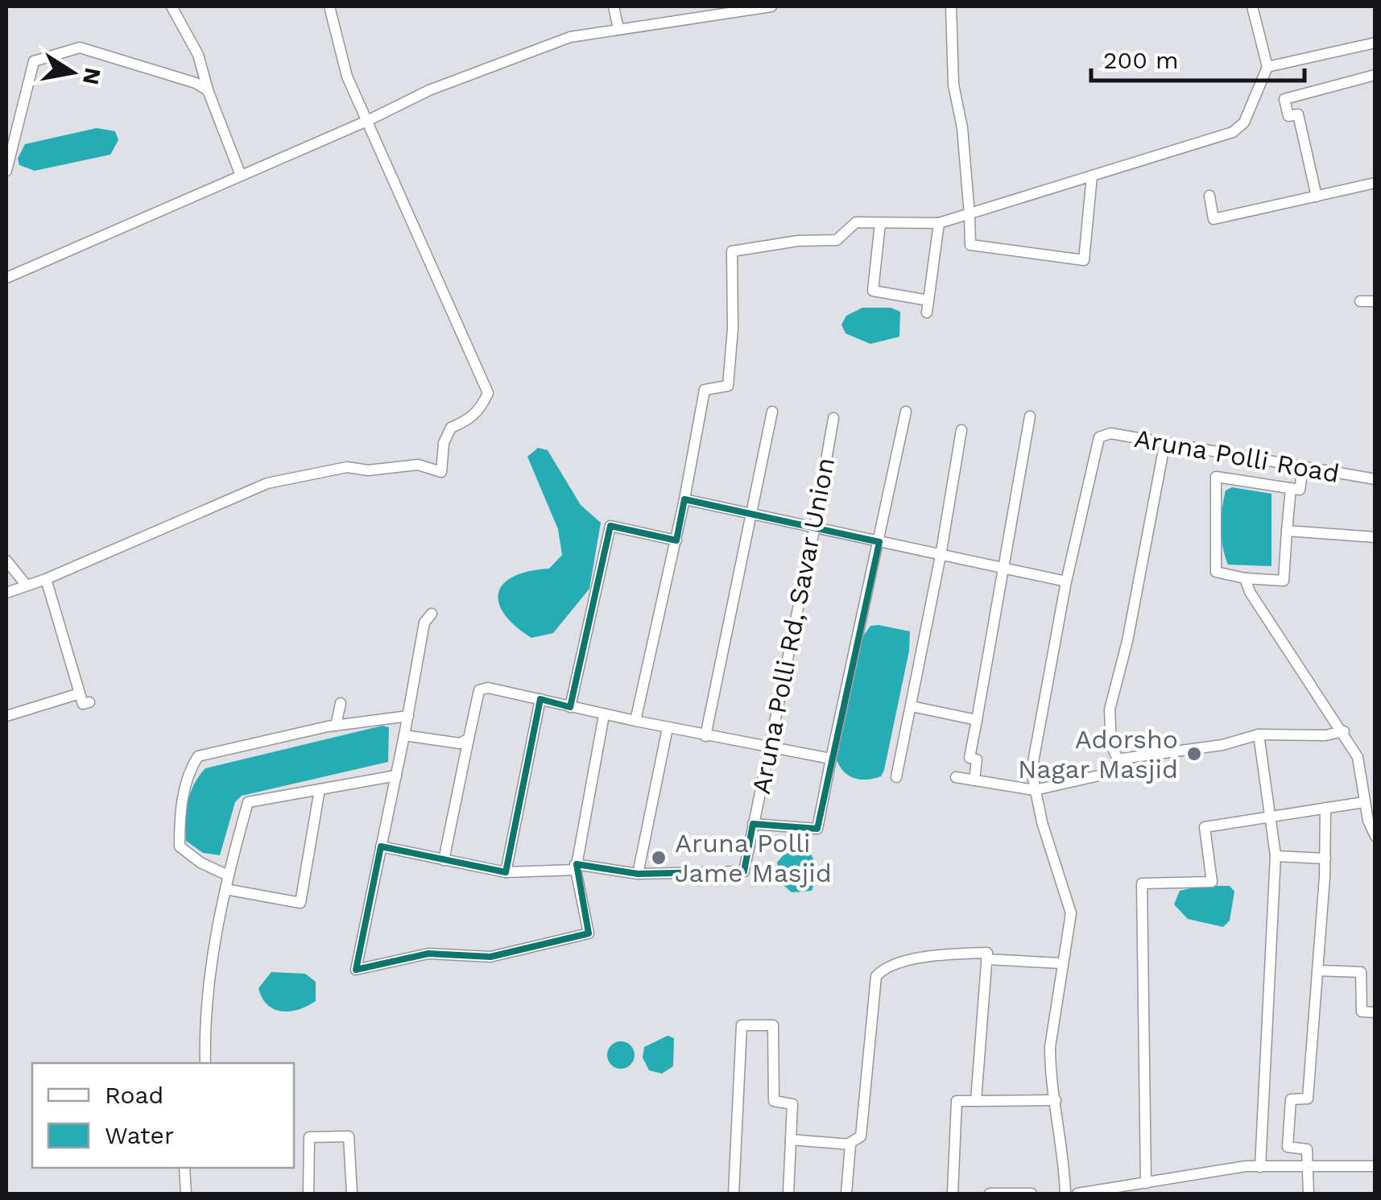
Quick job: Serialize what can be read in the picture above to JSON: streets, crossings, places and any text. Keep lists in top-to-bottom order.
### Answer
{
  "streets": {
    "street": ["Aruna Polli Road", "Aruna Polli Rd, Savar Union"]
  },
  "places": ["Adorsho Nagar Masjid", "Aruna Polli Jame Masjid"],
  "legend": ["Road", "Water"],
  "scale_bar": "200 m",
  "north": "right"
}
